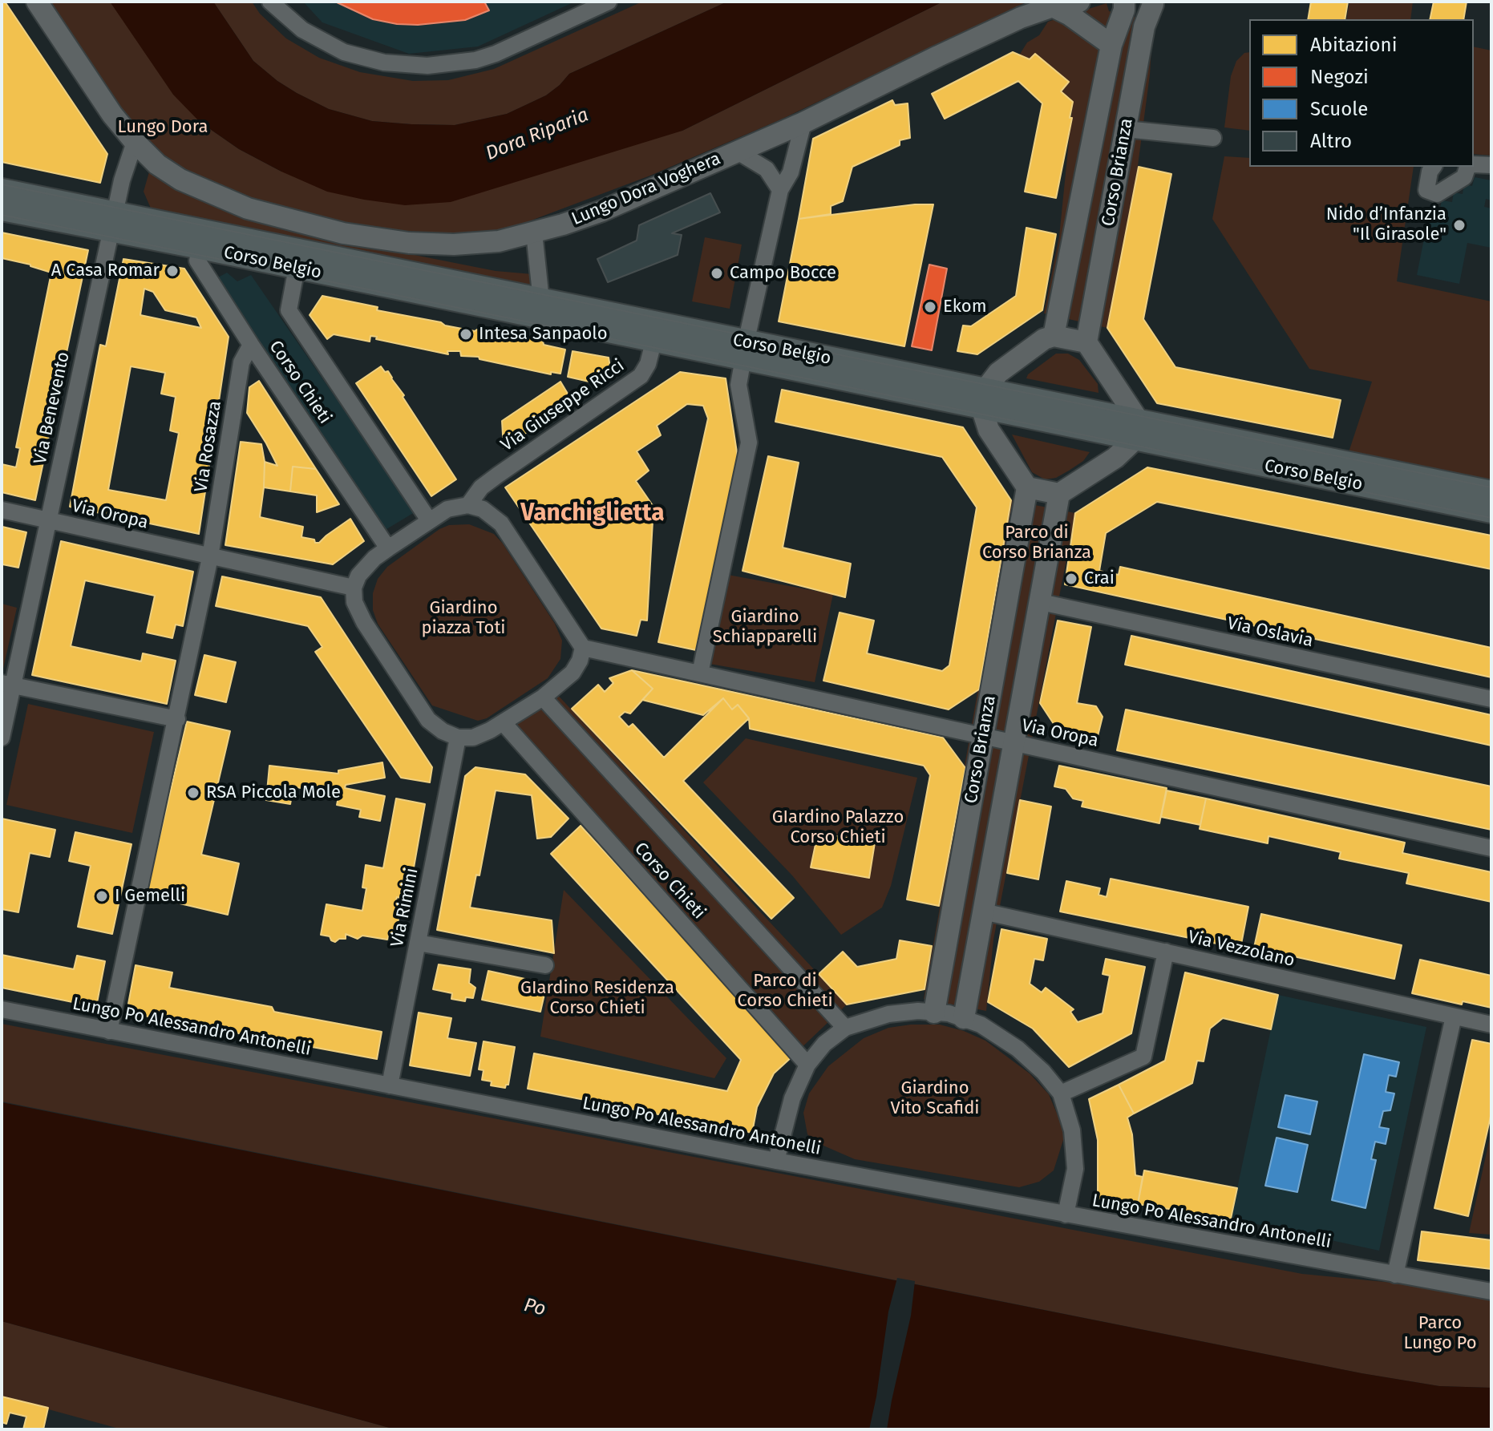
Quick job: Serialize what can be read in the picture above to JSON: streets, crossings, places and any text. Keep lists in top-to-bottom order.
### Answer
{
  "streets": {
    "main road": ["Corso Belgio"],
    "street": [
      "Corso Brianza",
      "Lungo Dora Voghera",
      "Corso Chieti",
      "Via Giuseppe Ricci",
      "Via Benevento",
      "Via Rosazza",
      "Via Oropa",
      "Via Oslavia",
      "Via Rimini",
      "Via Vezzolano",
      "Lungo Po Alessandro Antonelli"
    ]
  },
  "crossings": [
    ["Corso Brianza", "Via Oropa"],
    ["Corso Brianza", "Via Oslavia"],
    ["Corso Brianza", "Via Vezzolano"],
    ["Lungo Dora Voghera", "Via Benevento"],
    ["Corso Belgio", "Corso Chieti"],
    ["Corso Belgio", "Via Giuseppe Ricci"],
    ["Corso Belgio", "Via Benevento"],
    ["Corso Belgio", "Via Oropa"],
    ["Corso Chieti", "Via Giuseppe Ricci"],
    ["Corso Chieti", "Via Rosazza"],
    ["Corso Chieti", "Via Oropa"],
    ["Corso Chieti", "Via Rimini"],
    ["Via Giuseppe Ricci", "Via Oropa"],
    ["Via Giuseppe Ricci", "Via Rimini"],
    ["Via Benevento", "Via Oropa"],
    ["Via Rosazza", "Via Oropa"],
    ["Via Oropa", "Via Rimini"],
    ["Via Rimini", "Lungo Po Alessandro Antonelli"]
  ],
  "districts": ["Vanchiglietta"],
  "water": ["Dora Riparia", "Po"],
  "parks": [
    "Lungo Dora",
    "Parco di Corso Brianza",
    "Giardino piazza Toti",
    "Giardino Schiapparelli",
    "GIardino Palazzo Corso Chieti",
    "Parco di Corso Chieti",
    "GIardino Residenza Corso Chieti",
    "Giardino Vito Scafidi",
    "Parco Lungo Po"
  ],
  "places": [
    "Nido d’Infanzia \"Il Girasole\"",
    "A Casa Romar",
    "Campo Bocce",
    "Ekom",
    "Intesa Sanpaolo",
    "Crai",
    "RSA Piccola Mole",
    "I Gemelli"
  ],
  "legend": [
    "Abitazioni",
    "Negozi",
    "Scuole",
    "Altro"
  ]
}
